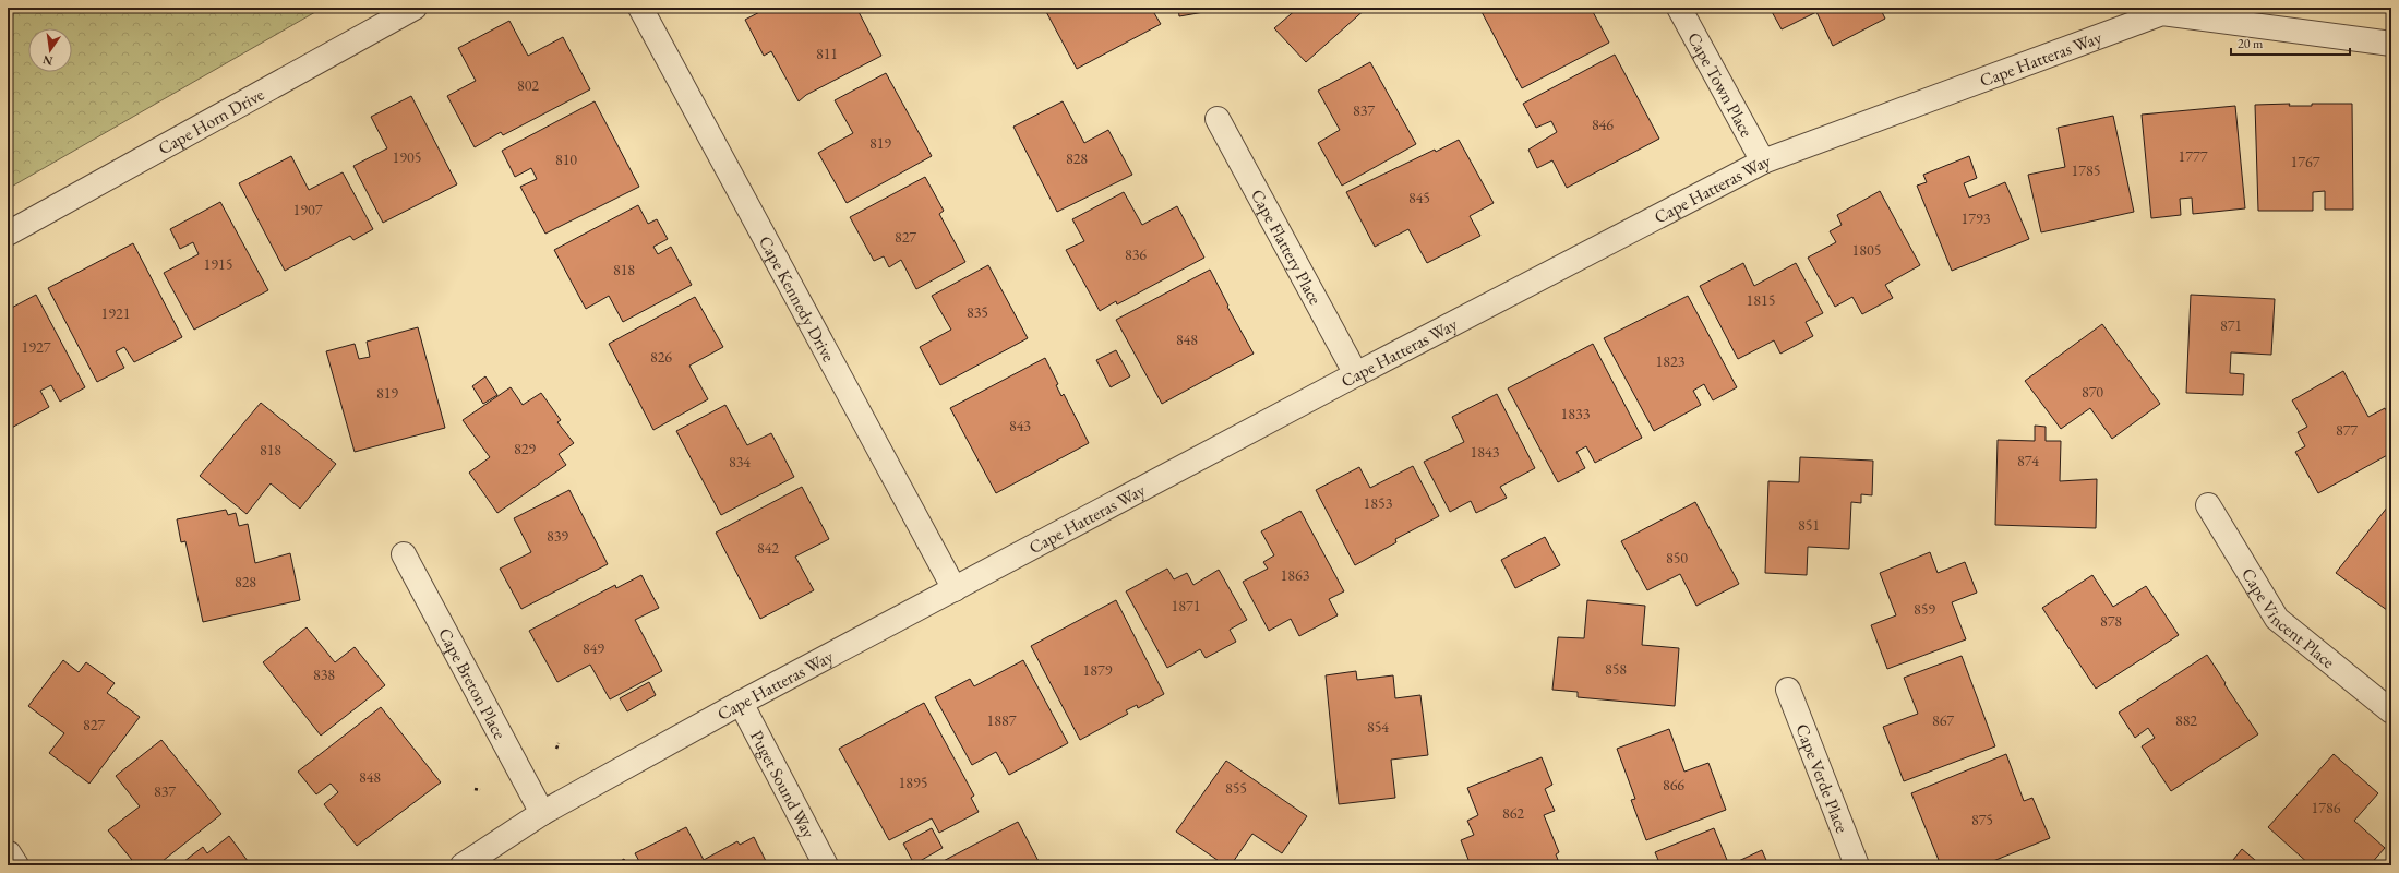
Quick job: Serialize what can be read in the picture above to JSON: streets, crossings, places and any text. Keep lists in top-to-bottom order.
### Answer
{
  "streets": {
    "street": [
      "Cape Hatteras Way",
      "Cape Town Place",
      "Cape Horn Drive",
      "Cape Flattery Place",
      "Cape Kennedy Drive",
      "Cape Vincent Place",
      "Cape Breton Place",
      "Cape Verde Place",
      "Puget Sound Way"
    ]
  },
  "crossings": [
    ["Cape Hatteras Way", "Cape Town Place"],
    ["Cape Hatteras Way", "Cape Flattery Place"],
    ["Cape Hatteras Way", "Cape Kennedy Drive"],
    ["Cape Hatteras Way", "Cape Breton Place"],
    ["Cape Hatteras Way", "Puget Sound Way"]
  ],
  "house_numbers": [
    "811",
    "802",
    "837",
    "846",
    "819",
    "1777",
    "1905",
    "828",
    "810",
    "1767",
    "1785",
    "845",
    "1907",
    "1793",
    "827",
    "1805",
    "836",
    "1915",
    "818",
    "1815",
    "835",
    "1921",
    "871",
    "848",
    "1927",
    "826",
    "1823",
    "870",
    "819",
    "1833",
    "843",
    "877",
    "829",
    "818",
    "1843",
    "874",
    "834",
    "1853",
    "851",
    "839",
    "842",
    "850",
    "1863",
    "828",
    "1871",
    "859",
    "878",
    "849",
    "858",
    "1879",
    "838",
    "1887",
    "867",
    "882",
    "827",
    "854",
    "848",
    "1895",
    "866",
    "855",
    "837",
    "1786",
    "862",
    "875"
  ],
  "scale_bar": "20 m",
  "north": "bottom"
}
